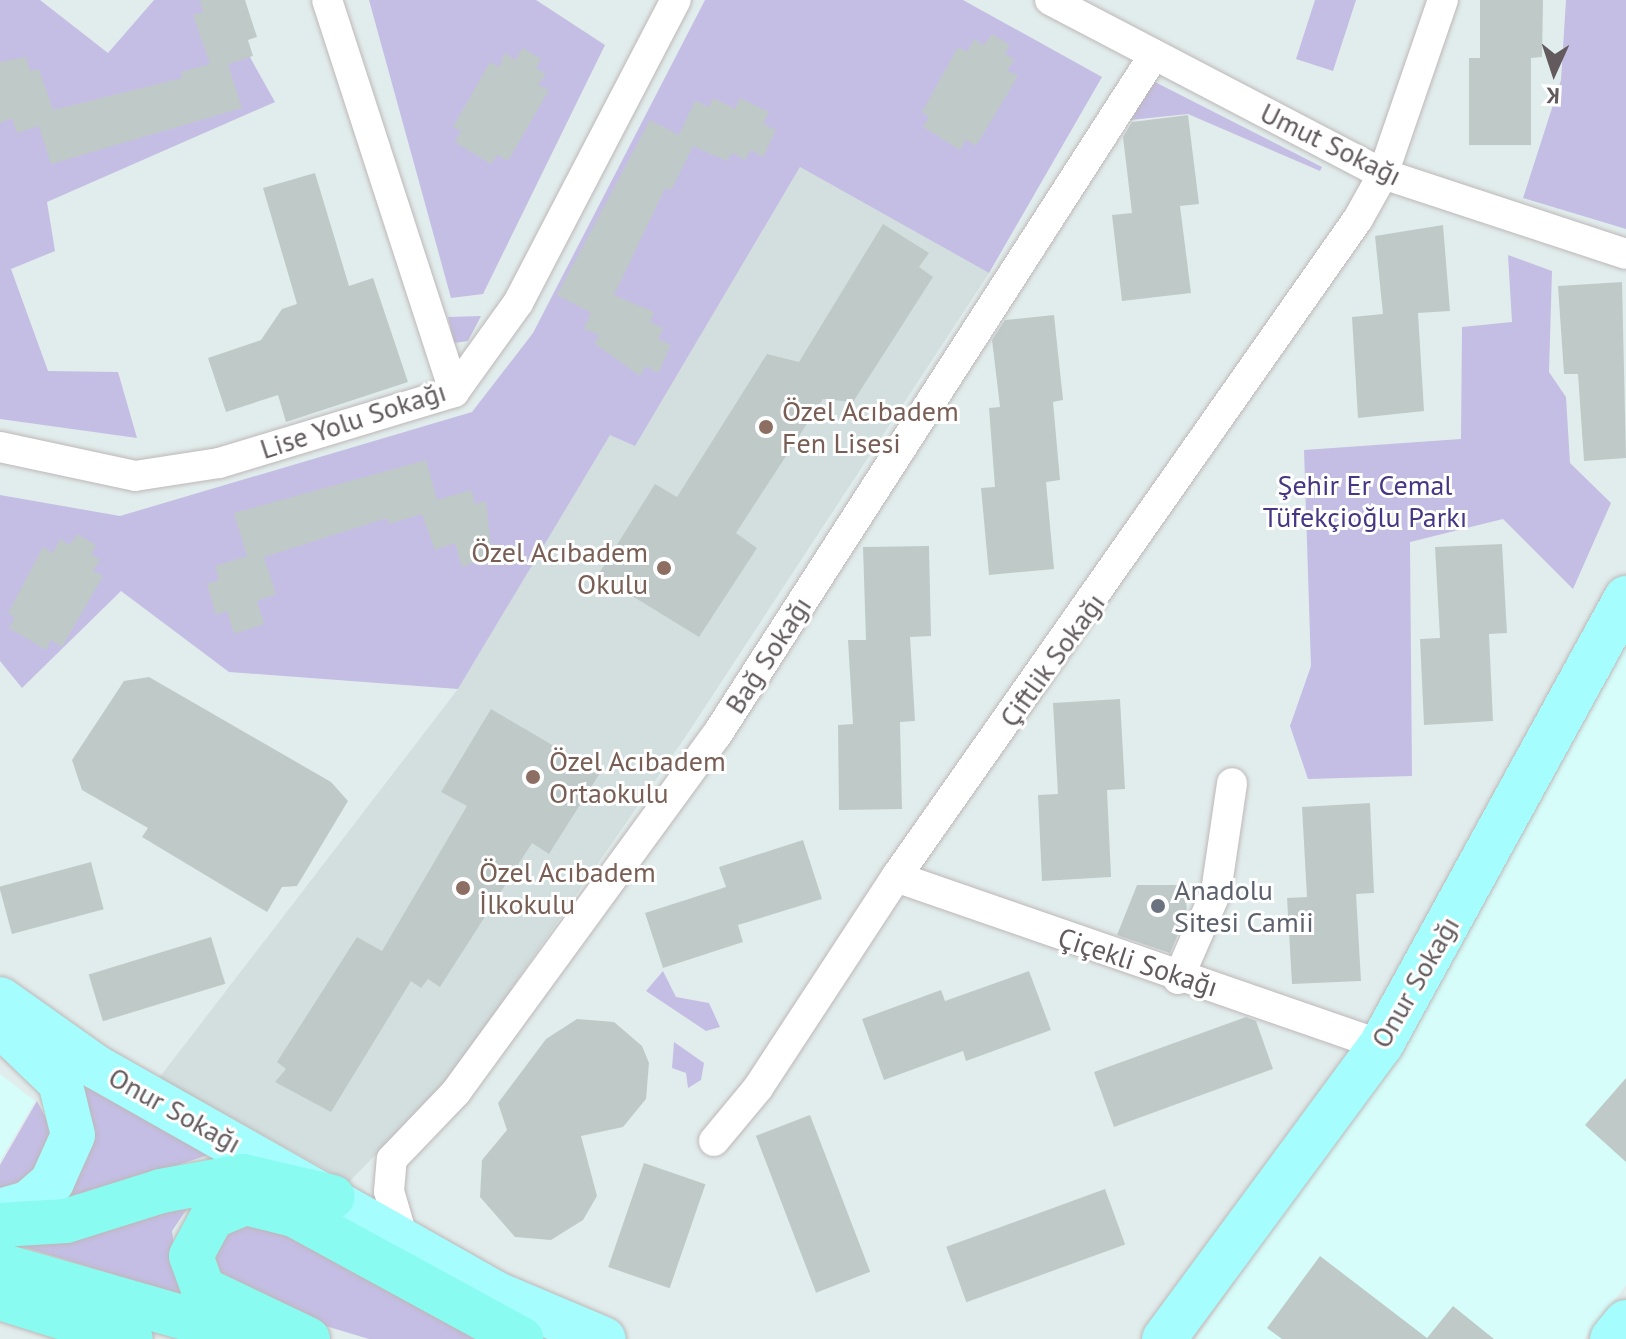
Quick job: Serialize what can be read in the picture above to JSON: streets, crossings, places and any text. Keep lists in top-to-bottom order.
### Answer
{
  "streets": {
    "main road": ["Onur Sokağı"],
    "street": [
      "Umut Sokağı",
      "Lise Yolu Sokağı",
      "Bağ Sokağı",
      "Çiftlik Sokağı",
      "Çiçekli Sokağı"
    ]
  },
  "crossings": [
    ["Umut Sokağı", "Bağ Sokağı"],
    ["Umut Sokağı", "Çiftlik Sokağı"],
    ["Bağ Sokağı", "Onur Sokağı"],
    ["Çiftlik Sokağı", "Çiçekli Sokağı"],
    ["Çiçekli Sokağı", "Onur Sokağı"]
  ],
  "parks": ["Şehir Er Cemal Tüfekçioğlu Parkı"],
  "places": [
    "Özel Acıbadem Fen Lisesi",
    "Özel Acıbadem Okulu",
    "Özel Acıbadem Ortaokulu",
    "Özel Acıbadem İlkokulu",
    "Anadolu Sitesi Camii"
  ],
  "north": "bottom"
}
